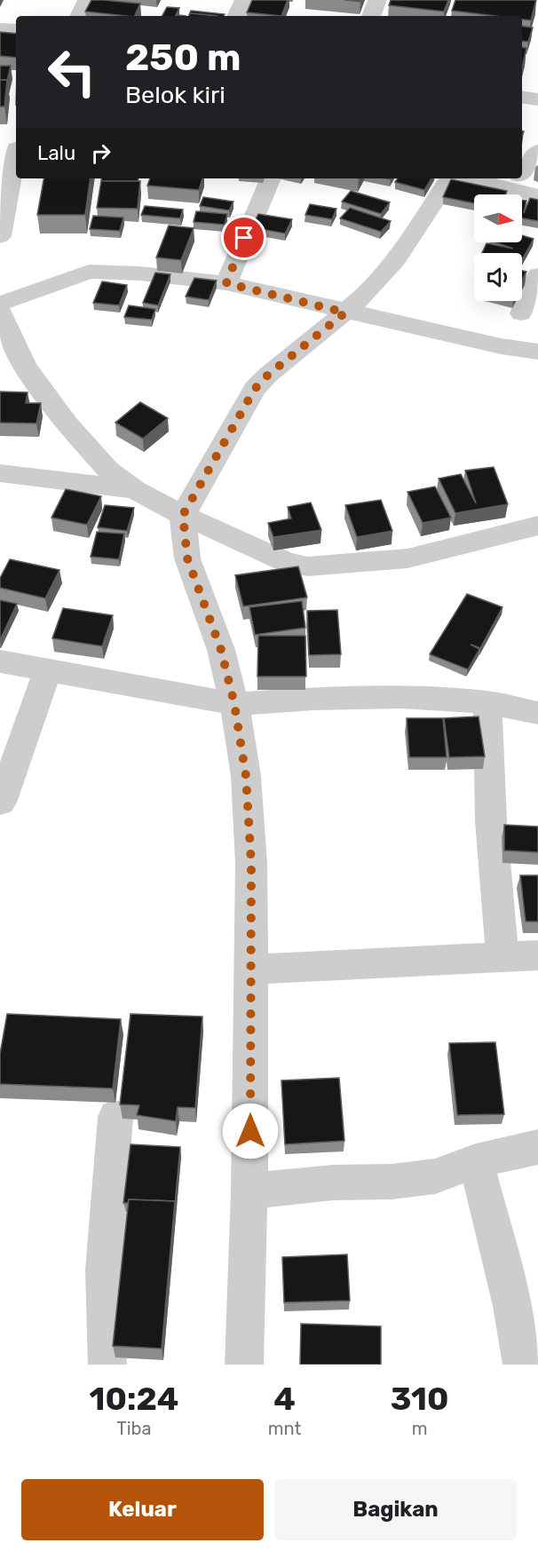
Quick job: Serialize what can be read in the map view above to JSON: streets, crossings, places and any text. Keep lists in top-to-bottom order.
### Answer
{
  "north": "right",
  "page": {
    "turn": ["250 m", "Belok kiri"],
    "then": "Lalu",
    "eta": [
      "10:24",
      "Tiba",
      "4",
      "mnt",
      "310",
      "m"
    ],
    "buttons": ["Keluar", "Bagikan"]
  }
}
